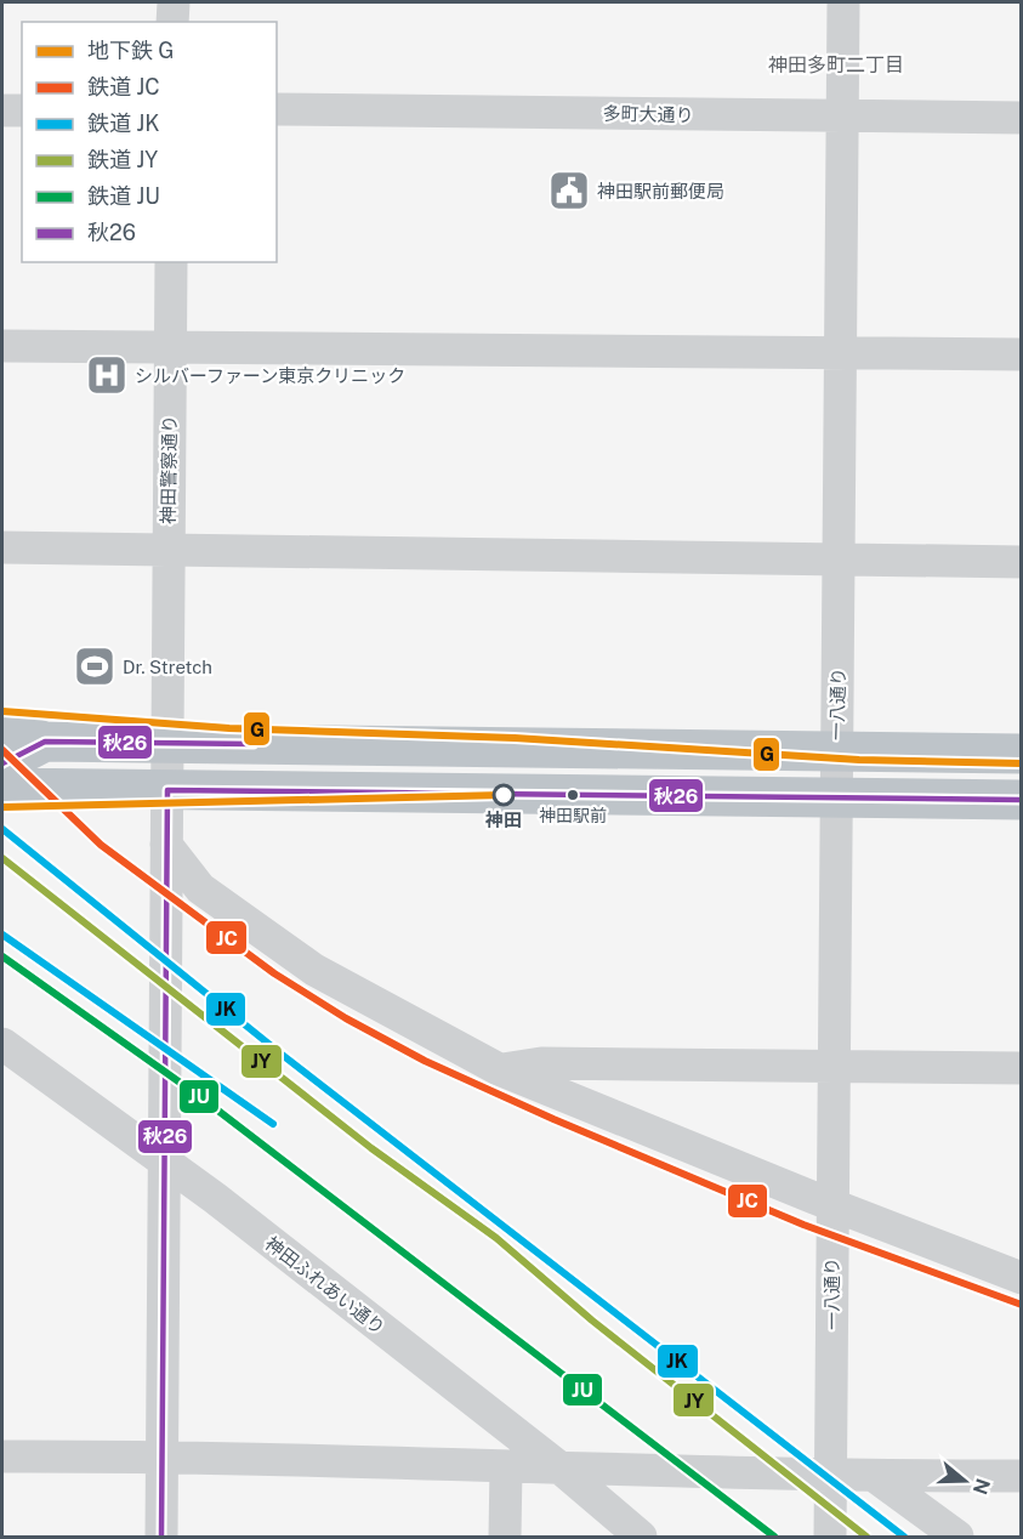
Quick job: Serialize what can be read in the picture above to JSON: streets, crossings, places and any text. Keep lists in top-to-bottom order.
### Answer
{
  "streets": {
    "street": [
      "多町大通り",
      "神田警察通り",
      "一八通り",
      "神田ふれあい通り"
    ]
  },
  "crossings": [
    ["多町大通り", "一八通り"],
    ["神田警察通り", "神田ふれあい通り"]
  ],
  "districts": ["神田多町二丁目"],
  "places": {
    "public building": ["神田駅前郵便局"],
    "hospital": ["シルバーファーン東京クリニック"],
    "sports": ["Dr. Stretch"],
    "other": ["神田", "神田駅前"]
  },
  "lines": [
    "metro line G",
    "transit line 秋26",
    "rail line JC",
    "rail line JK",
    "rail line JY",
    "rail line JU"
  ],
  "legend": [
    "地下鉄 G",
    "鉄道 JC",
    "鉄道 JK",
    "鉄道 JY",
    "鉄道 JU",
    "秋26"
  ],
  "north": "right"
}
